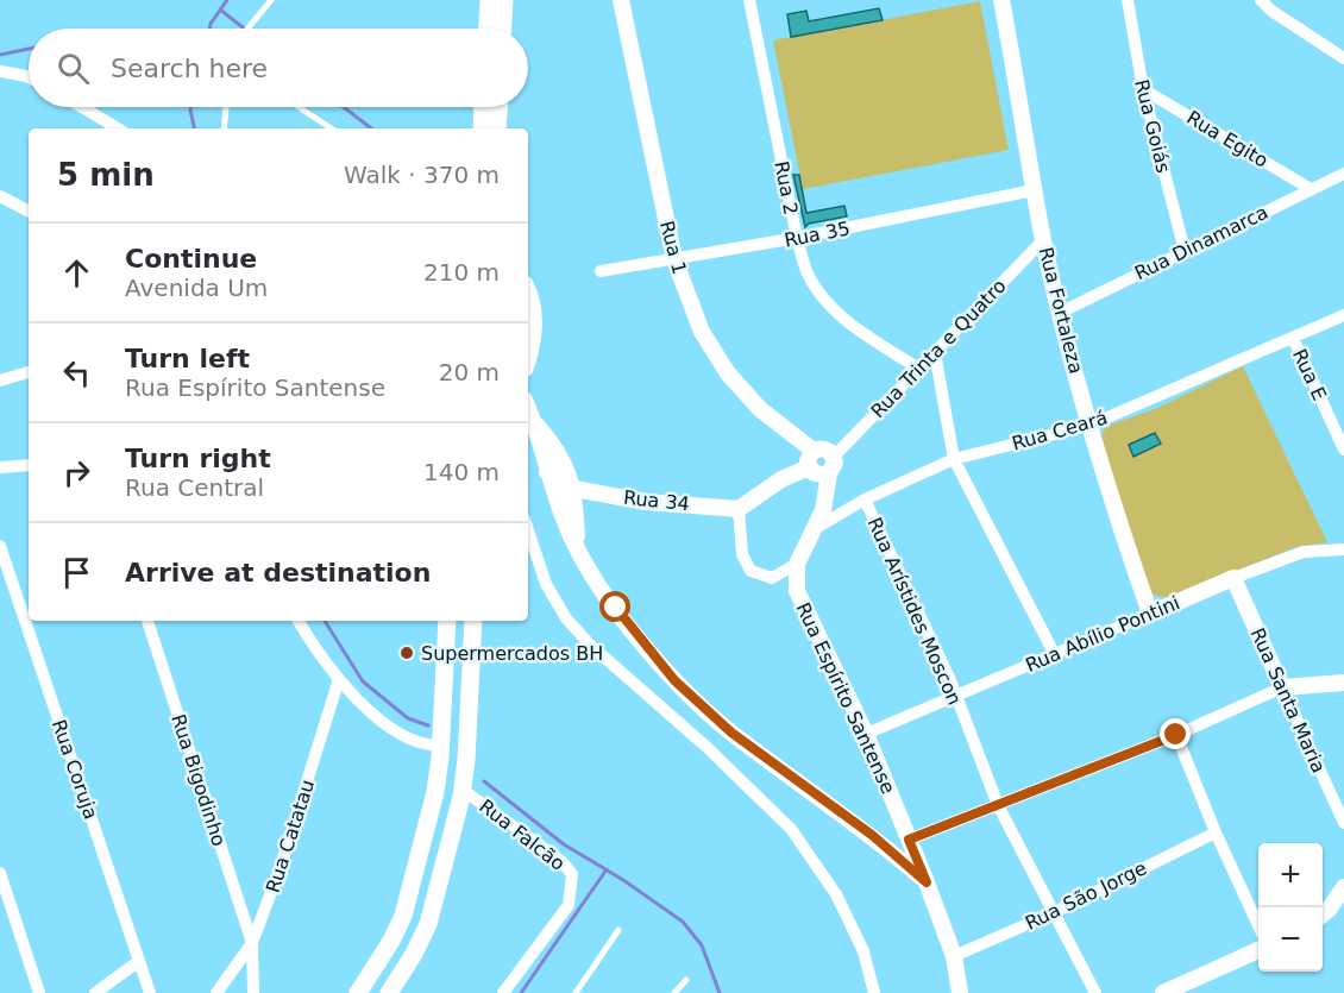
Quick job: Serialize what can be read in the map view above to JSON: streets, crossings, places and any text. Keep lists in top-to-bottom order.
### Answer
{
  "streets": {
    "street": [
      "Rua Goiás",
      "Rua Egito",
      "Rua 2",
      "Rua 35",
      "Rua Dinamarca",
      "Rua 1",
      "Rua Fortaleza",
      "Rua Trinta e Quatro",
      "Rua E",
      "Rua Ceará",
      "Rua 34",
      "Rua Arístides Moscon",
      "Rua Abílio Pontini",
      "Rua Espírito Santense",
      "Rua Santa Maria",
      "Rua Coruja",
      "Rua Bigodinho",
      "Rua Falcão",
      "Rua Catatau",
      "Rua São Jorge"
    ]
  },
  "crossings": [
    ["Rua Goiás", "Rua Egito"],
    ["Rua Goiás", "Rua Dinamarca"],
    ["Rua Egito", "Rua Dinamarca"],
    ["Rua 2", "Rua 35"],
    ["Rua 2", "Rua Trinta e Quatro"],
    ["Rua 35", "Rua 1"],
    ["Rua 35", "Rua Fortaleza"],
    ["Rua Dinamarca", "Rua Fortaleza"],
    ["Rua 1", "Rua Trinta e Quatro"],
    ["Rua Fortaleza", "Rua Trinta e Quatro"],
    ["Rua Fortaleza", "Rua Ceará"],
    ["Rua Fortaleza", "Rua Abílio Pontini"],
    ["Rua E", "Rua Ceará"],
    ["Rua Ceará", "Rua Arístides Moscon"],
    ["Rua Arístides Moscon", "Rua Abílio Pontini"],
    ["Rua Arístides Moscon", "Rua São Jorge"],
    ["Rua Abílio Pontini", "Rua Espírito Santense"],
    ["Rua Abílio Pontini", "Rua Santa Maria"],
    ["Rua Espírito Santense", "Rua São Jorge"],
    ["Rua Bigodinho", "Rua Catatau"]
  ],
  "places": ["Supermercados BH"],
  "page": {
    "search": "Search here",
    "heading": ["5 min", "Walk · 370 m"],
    "list": [
      ["Continue", "Avenida Um", "210 m"],
      ["Turn left", "Rua Espírito Santense", "20 m"],
      ["Turn right", "Rua Central", "140 m"],
      "Arrive at destination"
    ],
    "map_buttons": ["+", "−"]
  }
}
